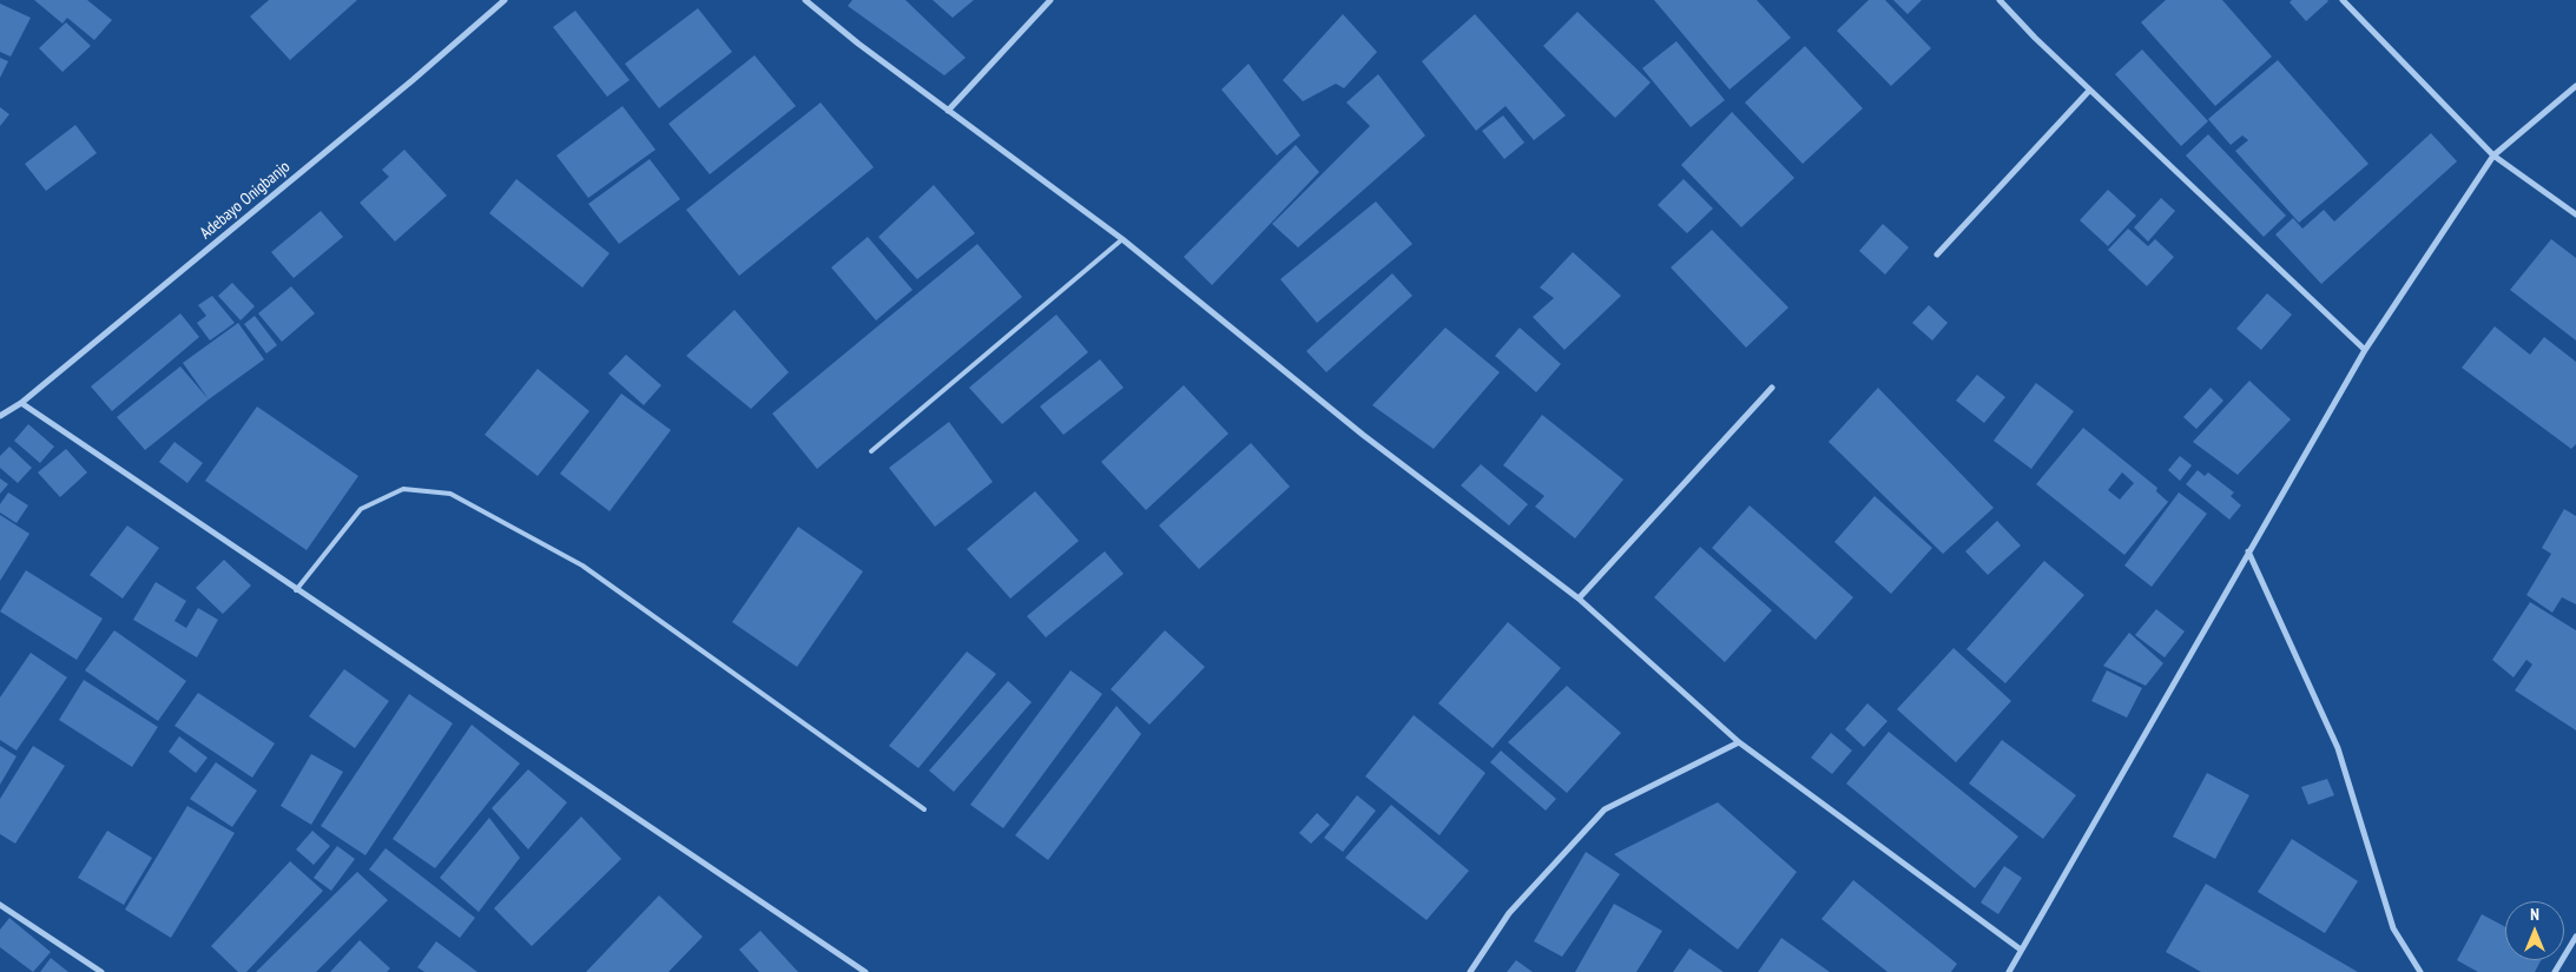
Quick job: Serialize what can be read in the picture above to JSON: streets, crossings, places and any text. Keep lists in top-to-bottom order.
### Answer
{
  "streets": {
    "street": ["Adebayo Onigbanjo"]
  },
  "north": "top"
}
